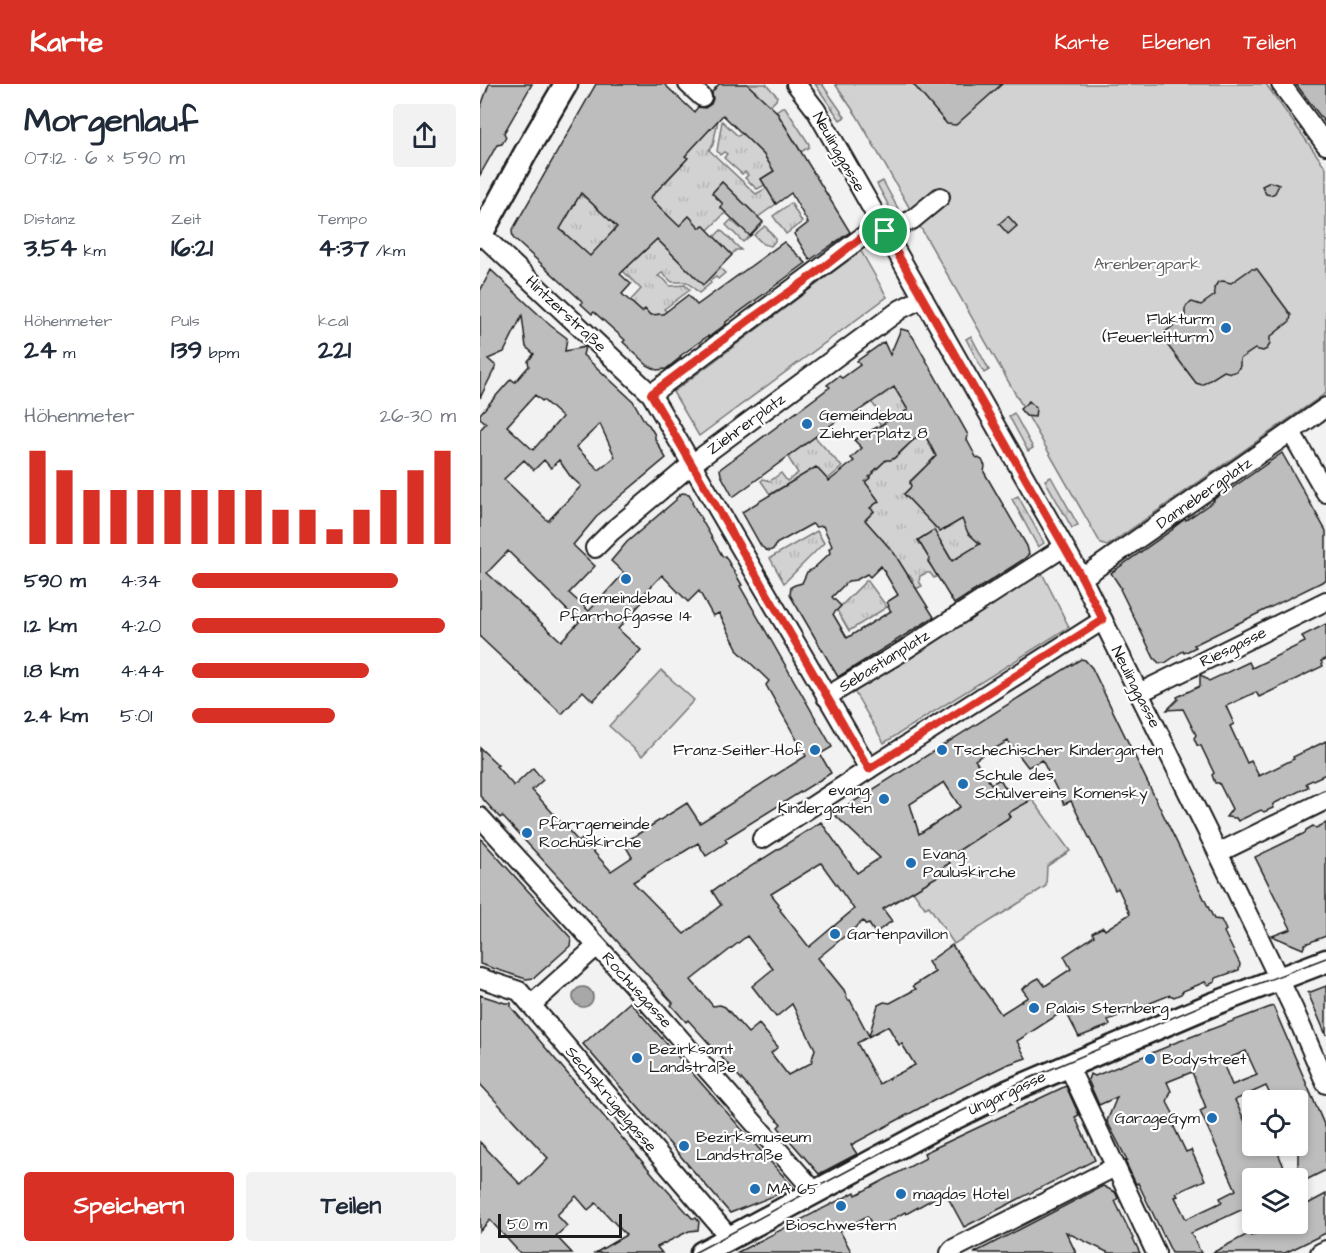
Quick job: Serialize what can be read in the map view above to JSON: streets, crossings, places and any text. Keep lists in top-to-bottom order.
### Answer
{
  "streets": {
    "main road": ["Ungargasse"],
    "street": [
      "Neulinggasse",
      "Hintzerstraße",
      "Ziehrerplatz",
      "Dannebergplatz",
      "Riesgasse",
      "Sebastianplatz",
      "Rochusgasse",
      "Sechskrügelgasse"
    ]
  },
  "crossings": [
    ["Neulinggasse", "Ziehrerplatz"],
    ["Neulinggasse", "Dannebergplatz"],
    ["Neulinggasse", "Riesgasse"],
    ["Neulinggasse", "Sebastianplatz"],
    ["Neulinggasse", "Ungargasse"],
    ["Hintzerstraße", "Ziehrerplatz"],
    ["Rochusgasse", "Ungargasse"],
    ["Ungargasse", "Sechskrügelgasse"]
  ],
  "parks": ["Arenbergpark"],
  "places": [
    "Flakturm (Feuerleitturm)",
    "Gemeindebau Ziehrerplatz 8",
    "Gemeindebau Pfarrhofgasse 14",
    "Franz-Seitler-Hof",
    "Tschechischer Kindergarten",
    "Schule des Schulvereins Komensky",
    "evang. Kindergarten",
    "Pfarrgemeinde Rochuskirche",
    "Evang. Pauluskirche",
    "Gartenpavillon",
    "Palais Sternberg",
    "Bezirksamt Landstraße",
    "Bodystreet",
    "GarageGym",
    "Bezirksmuseum Landstraße",
    "MA 65",
    "magdas Hotel",
    "Bioschwestern"
  ],
  "scale_bar": "50 m",
  "page": {
    "header": "Karte",
    "nav": ["Karte", "Ebenen", "Teilen"],
    "heading": ["Morgenlauf", "07:12 · 6 × 590 m"],
    "stats": [
      ["Distanz", "3.54 km"],
      ["Zeit", "16:21"],
      ["Tempo", "4:37 /km"],
      ["Höhenmeter", "24 m"],
      ["Puls", "139 bpm"],
      ["kcal", "221"]
    ],
    "chart": ["Höhenmeter", "26–30 m"],
    "list": [
      {
        "name": "590 m",
        "note": "4:34"
      },
      {
        "name": "1.2 km",
        "note": "4:20"
      },
      {
        "name": "1.8 km",
        "note": "4:44"
      },
      {
        "name": "2.4 km",
        "note": "5:01"
      }
    ],
    "buttons": ["Speichern", "Teilen"],
    "scale": "50 m"
  }
}
